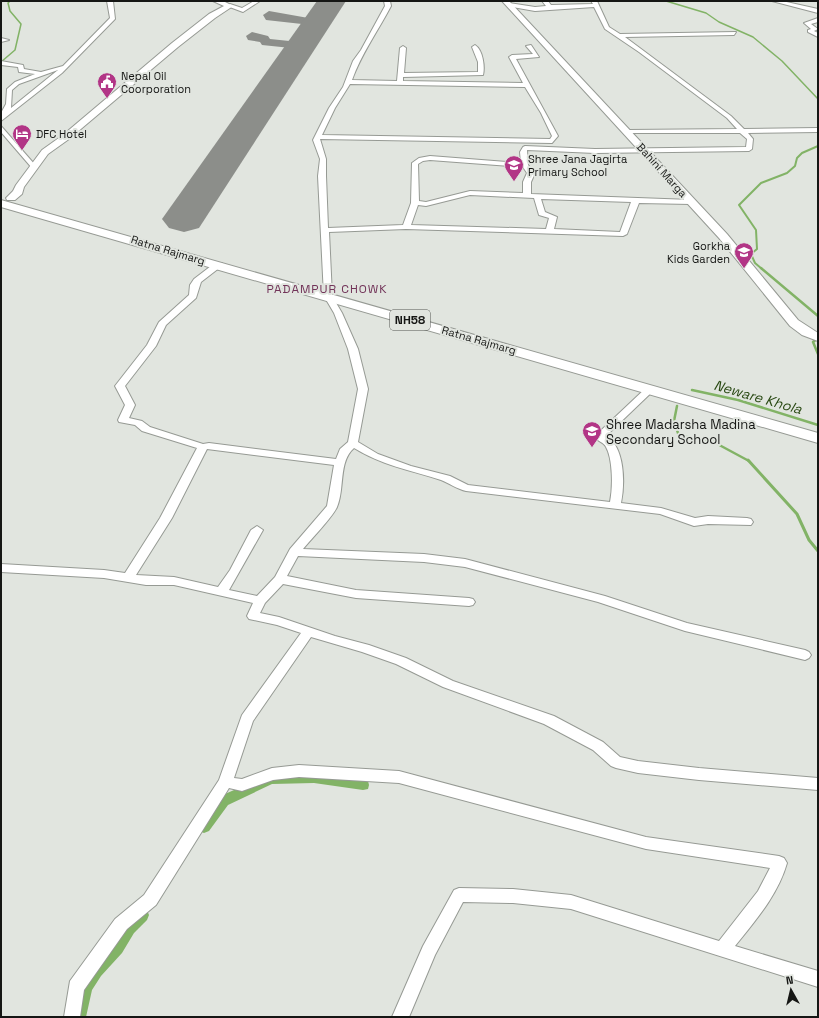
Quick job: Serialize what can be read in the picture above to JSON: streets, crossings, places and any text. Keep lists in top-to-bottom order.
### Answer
{
  "streets": {
    "main road": ["Ratna Rajmarg", "NH58"],
    "street": ["Bahini Marga"]
  },
  "districts": ["PADAMPUR CHOWK"],
  "water": ["Neware Khola"],
  "places": {
    "public building": ["Nepal Oil Coorporation"],
    "hotel": ["DFC Hotel"],
    "school or university": ["Shree Jana Jagirta Primary School", "Gorkha Kids Garden", "Shree Madarsha Madina Secondary School"]
  },
  "north": "top"
}
